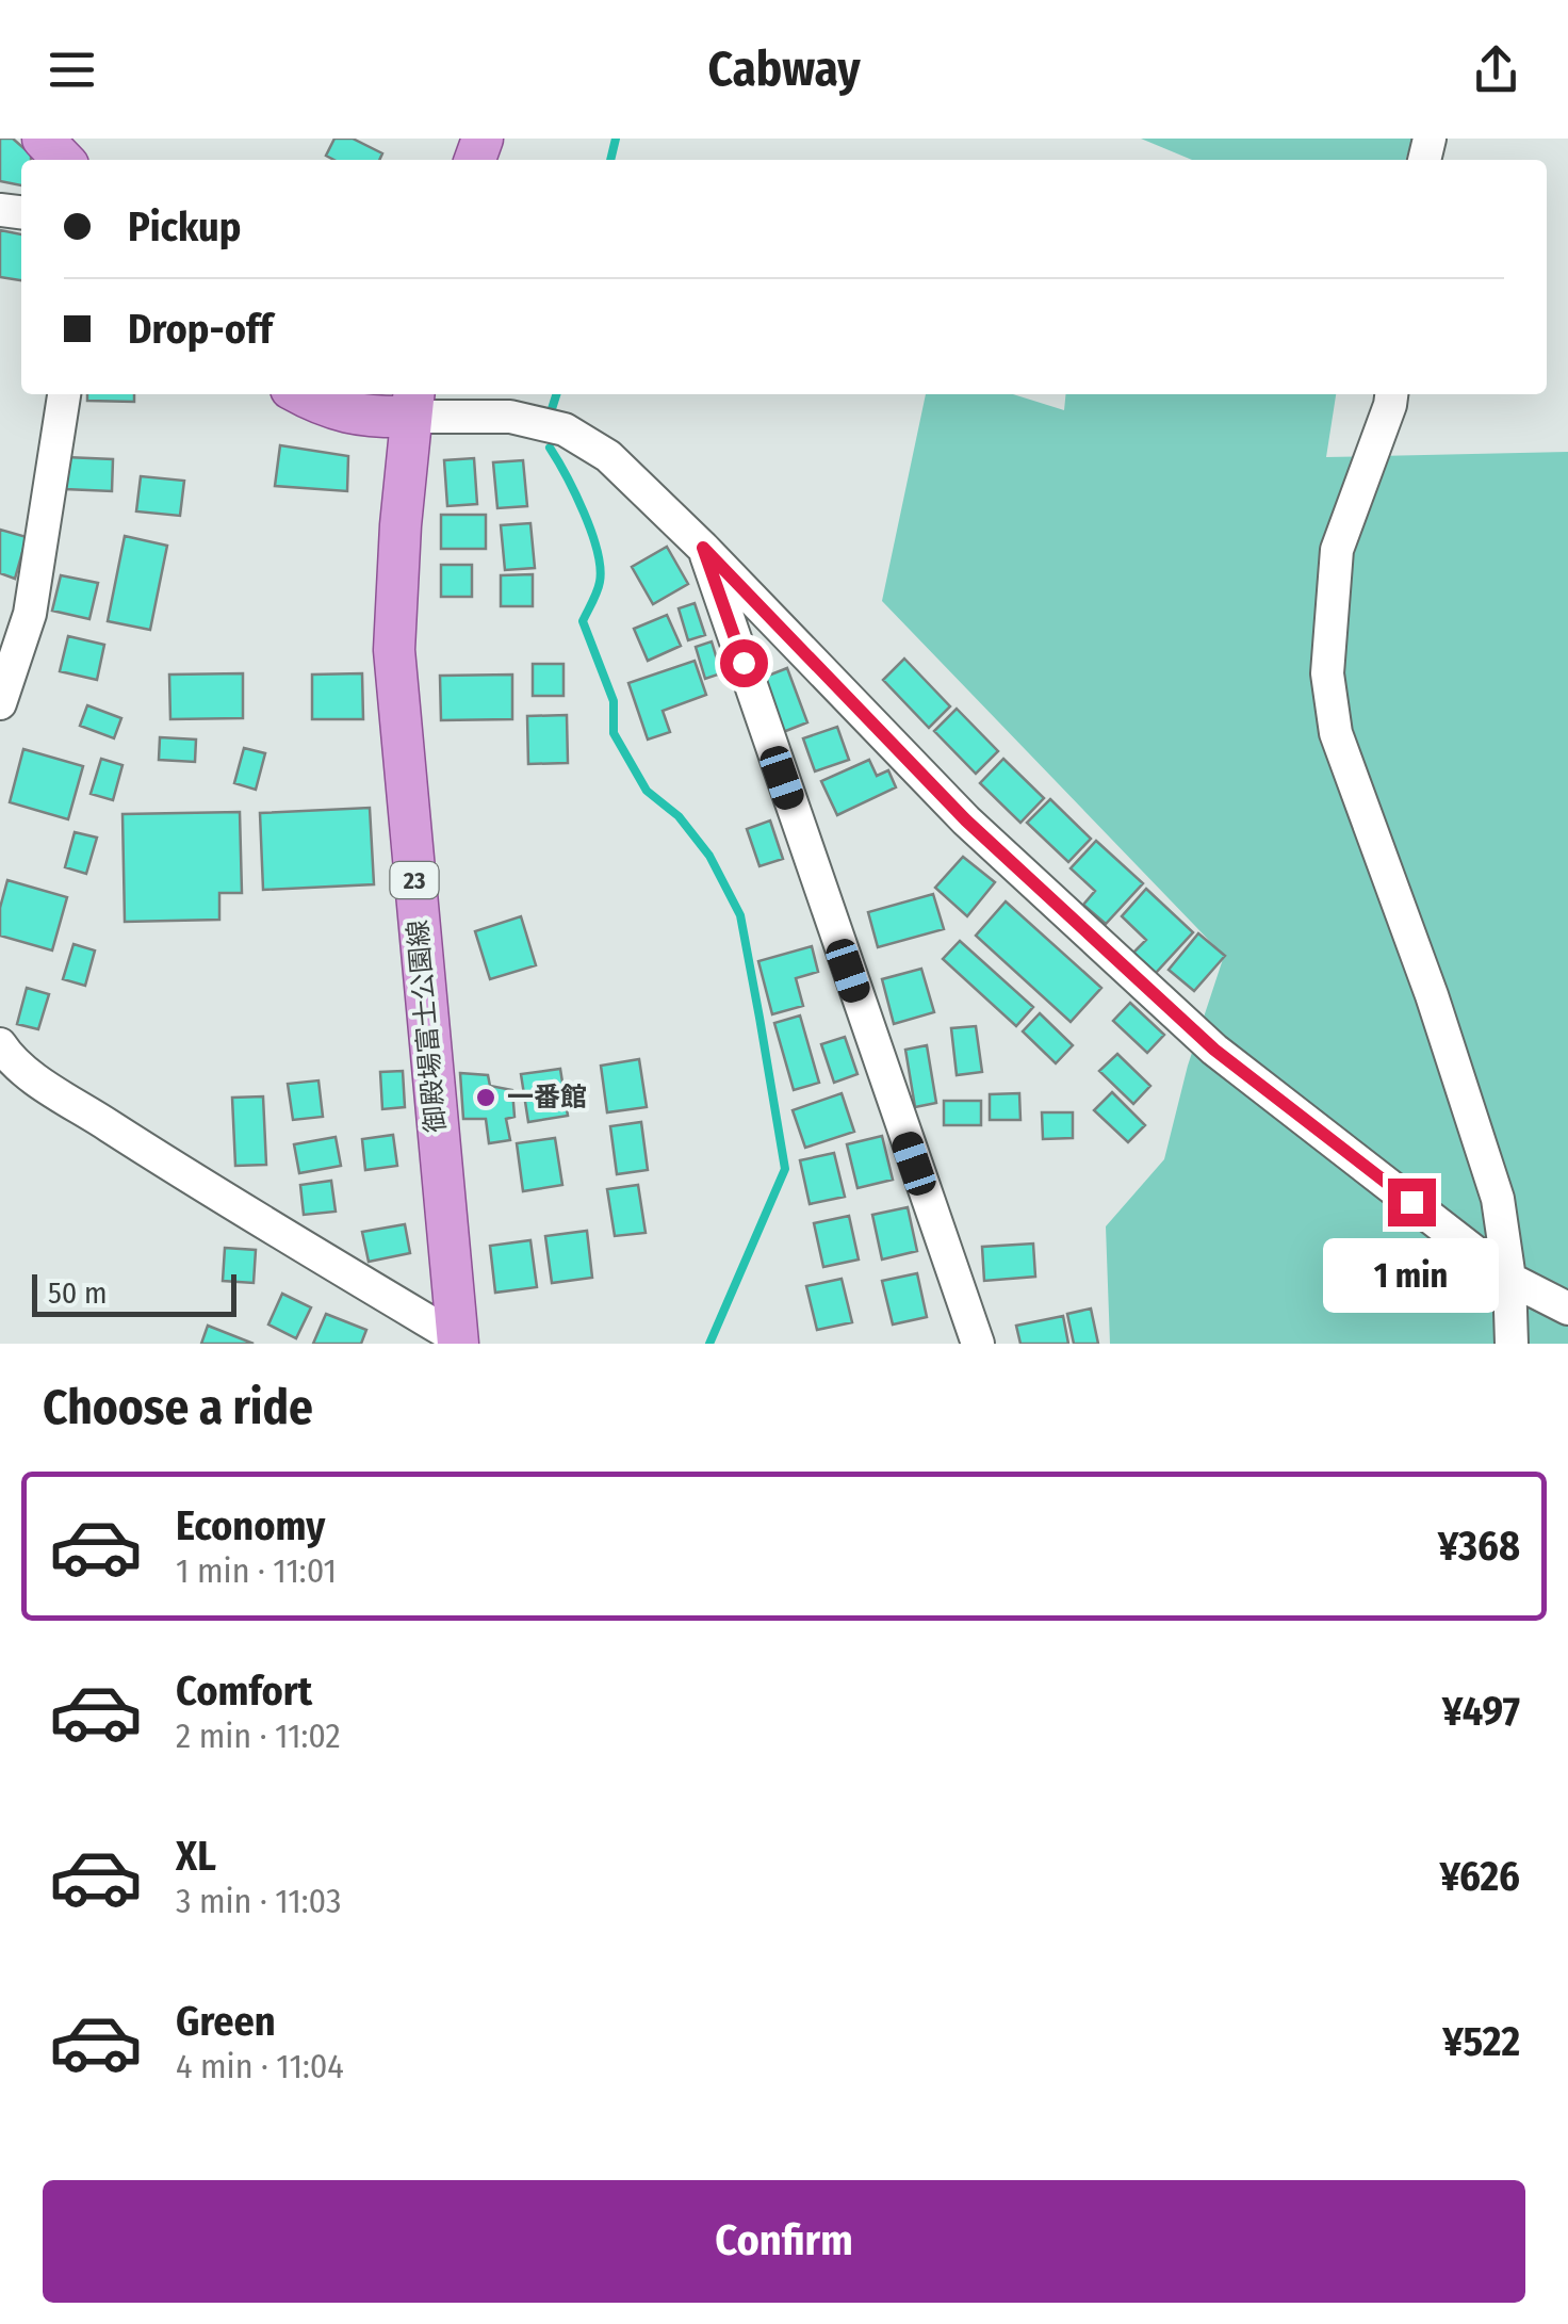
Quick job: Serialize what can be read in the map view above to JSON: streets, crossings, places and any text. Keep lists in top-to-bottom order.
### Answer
{
  "streets": {
    "main road": ["23", "御殿場富士公園線"]
  },
  "places": ["一番館"],
  "scale_bar": "50 m",
  "page": {
    "header": "Cabway",
    "banner": ["Pickup", "Drop-off"],
    "bubble": "1 min",
    "scale": "50 m",
    "heading": "Choose a ride",
    "list": [
      {
        "name": "Economy",
        "note": "1 min · 11:01",
        "value": "¥368"
      },
      {
        "name": "Comfort",
        "note": "2 min · 11:02",
        "value": "¥497"
      },
      {
        "name": "XL",
        "note": "3 min · 11:03",
        "value": "¥626"
      },
      {
        "name": "Green",
        "note": "4 min · 11:04",
        "value": "¥522"
      }
    ],
    "buttons": "Confirm"
  }
}
